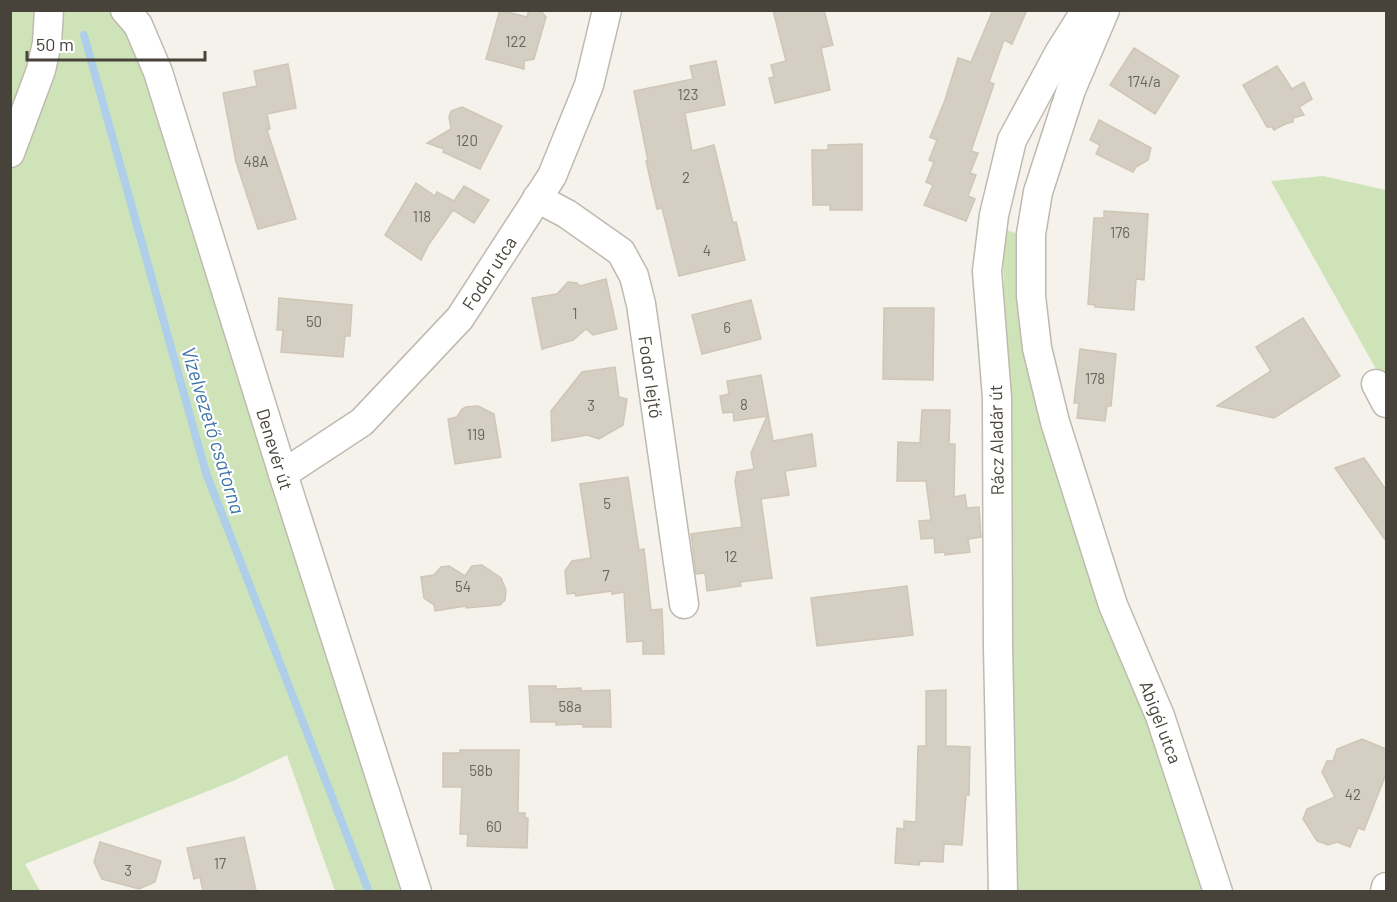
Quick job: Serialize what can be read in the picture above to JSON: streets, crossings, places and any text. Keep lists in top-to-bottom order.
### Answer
{
  "streets": {
    "street": [
      "Fodor utca",
      "Fodor lejtő",
      "Rácz Aladár út",
      "Denevér út",
      "Abigél utca"
    ]
  },
  "crossings": [
    ["Fodor utca", "Fodor lejtő"],
    ["Fodor utca", "Denevér út"]
  ],
  "water": ["Vízelvezető csatorna"],
  "house_numbers": [
    "122",
    "174/a",
    "123",
    "120",
    "48A",
    "2",
    "118",
    "176",
    "4",
    "1",
    "50",
    "6",
    "178",
    "8",
    "3",
    "119",
    "5",
    "12",
    "7",
    "54",
    "58a",
    "58b",
    "42",
    "60",
    "17",
    "3"
  ],
  "scale_bar": "50 m"
}
